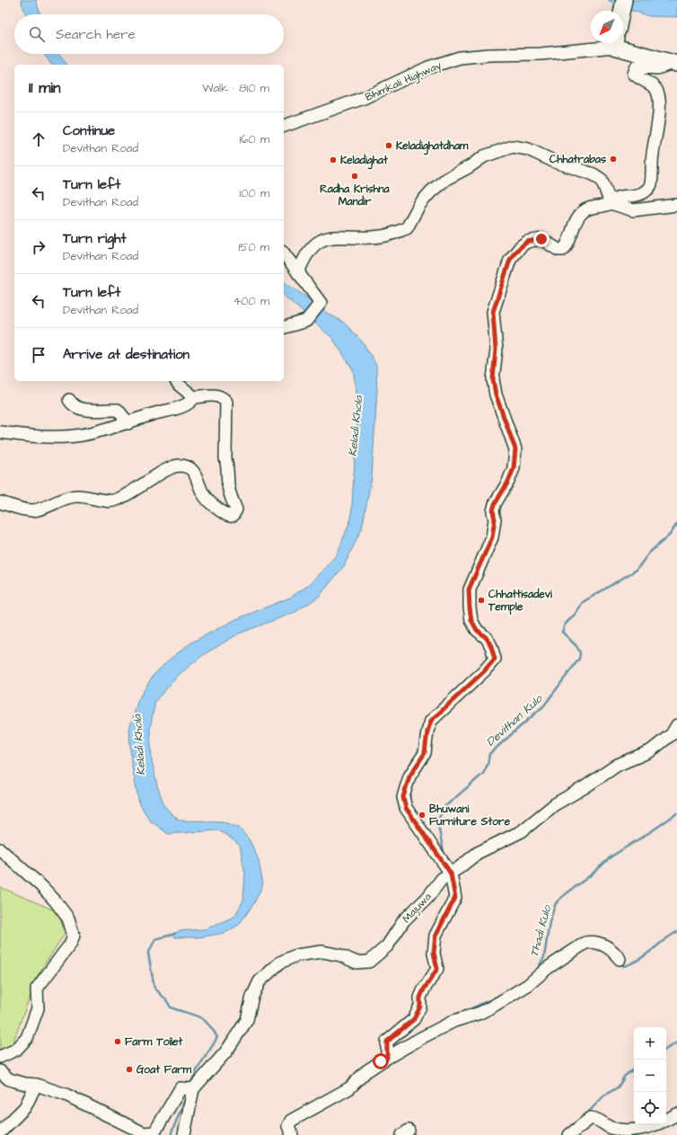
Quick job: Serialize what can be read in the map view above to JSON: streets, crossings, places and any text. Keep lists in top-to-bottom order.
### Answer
{
  "streets": {
    "street": ["Bhimkali Highway", "Majuwa"]
  },
  "water": ["Keladi Khola", "Devithan Kulo", "Thadi Kulo"],
  "places": [
    "Keladighatdham",
    "Chhatrabas",
    "Keladighat",
    "Radha Krishna Mandir",
    "Chhattisadevi Temple",
    "Bhuwani Furniture Store",
    "Farm Toilet",
    "Goat Farm"
  ],
  "north": "bottom left",
  "page": {
    "search": "Search here",
    "heading": ["11 min", "Walk · 810 m"],
    "list": [
      ["Continue", "Devithan Road", "160 m"],
      ["Turn left", "Devithan Road", "100 m"],
      ["Turn right", "Devithan Road", "150 m"],
      ["Turn left", "Devithan Road", "400 m"],
      "Arrive at destination"
    ],
    "map_buttons": ["+", "−"]
  }
}
